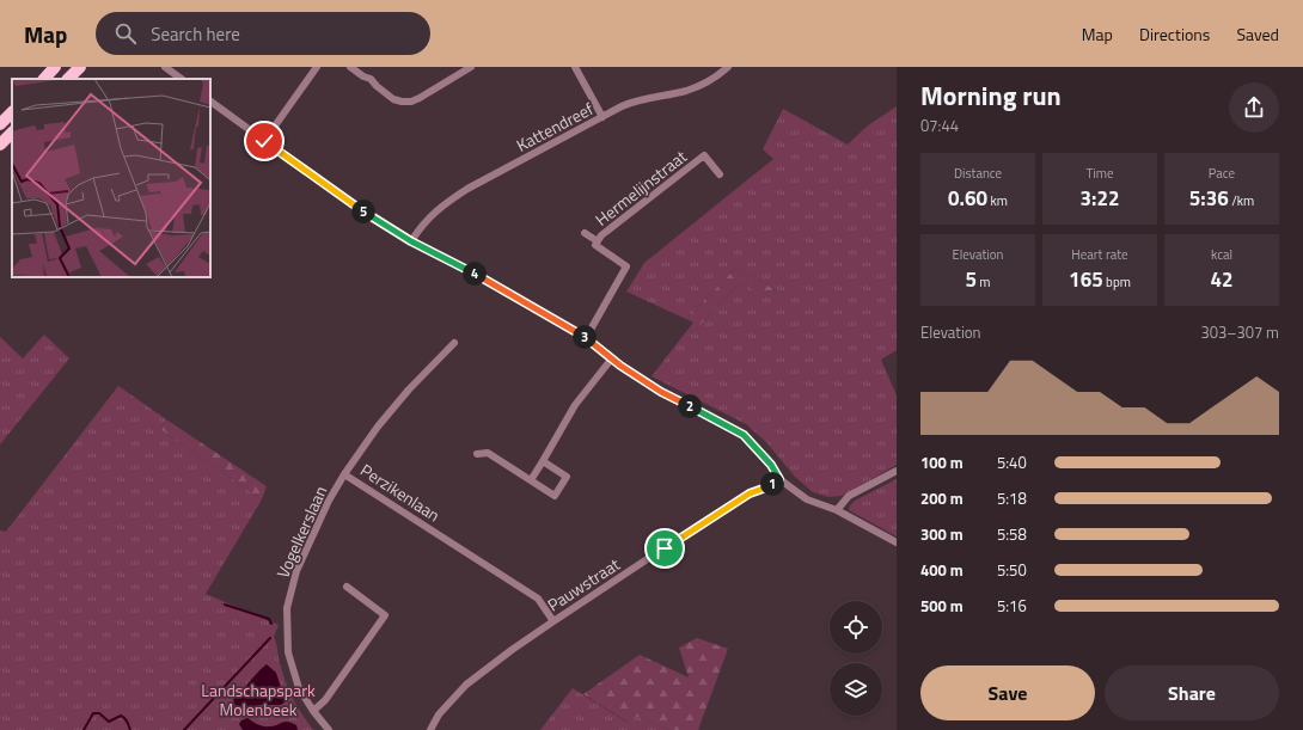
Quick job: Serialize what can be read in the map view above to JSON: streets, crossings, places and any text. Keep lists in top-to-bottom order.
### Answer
{
  "streets": {
    "street": [
      "Kattendreef",
      "Hermelijnstraat",
      "Perzikenlaan",
      "Vogelkerslaan",
      "Pauwstraat"
    ]
  },
  "crossings": [
    ["Perzikenlaan", "Vogelkerslaan"],
    ["Perzikenlaan", "Pauwstraat"]
  ],
  "parks": ["Landschapspark Molenbeek"],
  "page": {
    "header": "Map",
    "search": "Search here",
    "nav": ["Map", "Directions", "Saved"],
    "heading": ["Morning run", "07:44"],
    "stats": [
      ["Distance", "0.60 km"],
      ["Time", "3:22"],
      ["Pace", "5:36 /km"],
      ["Elevation", "5 m"],
      ["Heart rate", "165 bpm"],
      ["kcal", "42"]
    ],
    "pins": [
      "5",
      "4",
      "3",
      "2",
      "1"
    ],
    "chart": ["Elevation", "303–307 m"],
    "list": [
      {
        "name": "100 m",
        "note": "5:40"
      },
      {
        "name": "200 m",
        "note": "5:18"
      },
      {
        "name": "300 m",
        "note": "5:58"
      },
      {
        "name": "400 m",
        "note": "5:50"
      },
      {
        "name": "500 m",
        "note": "5:16"
      }
    ],
    "buttons": ["Save", "Share"]
  }
}
